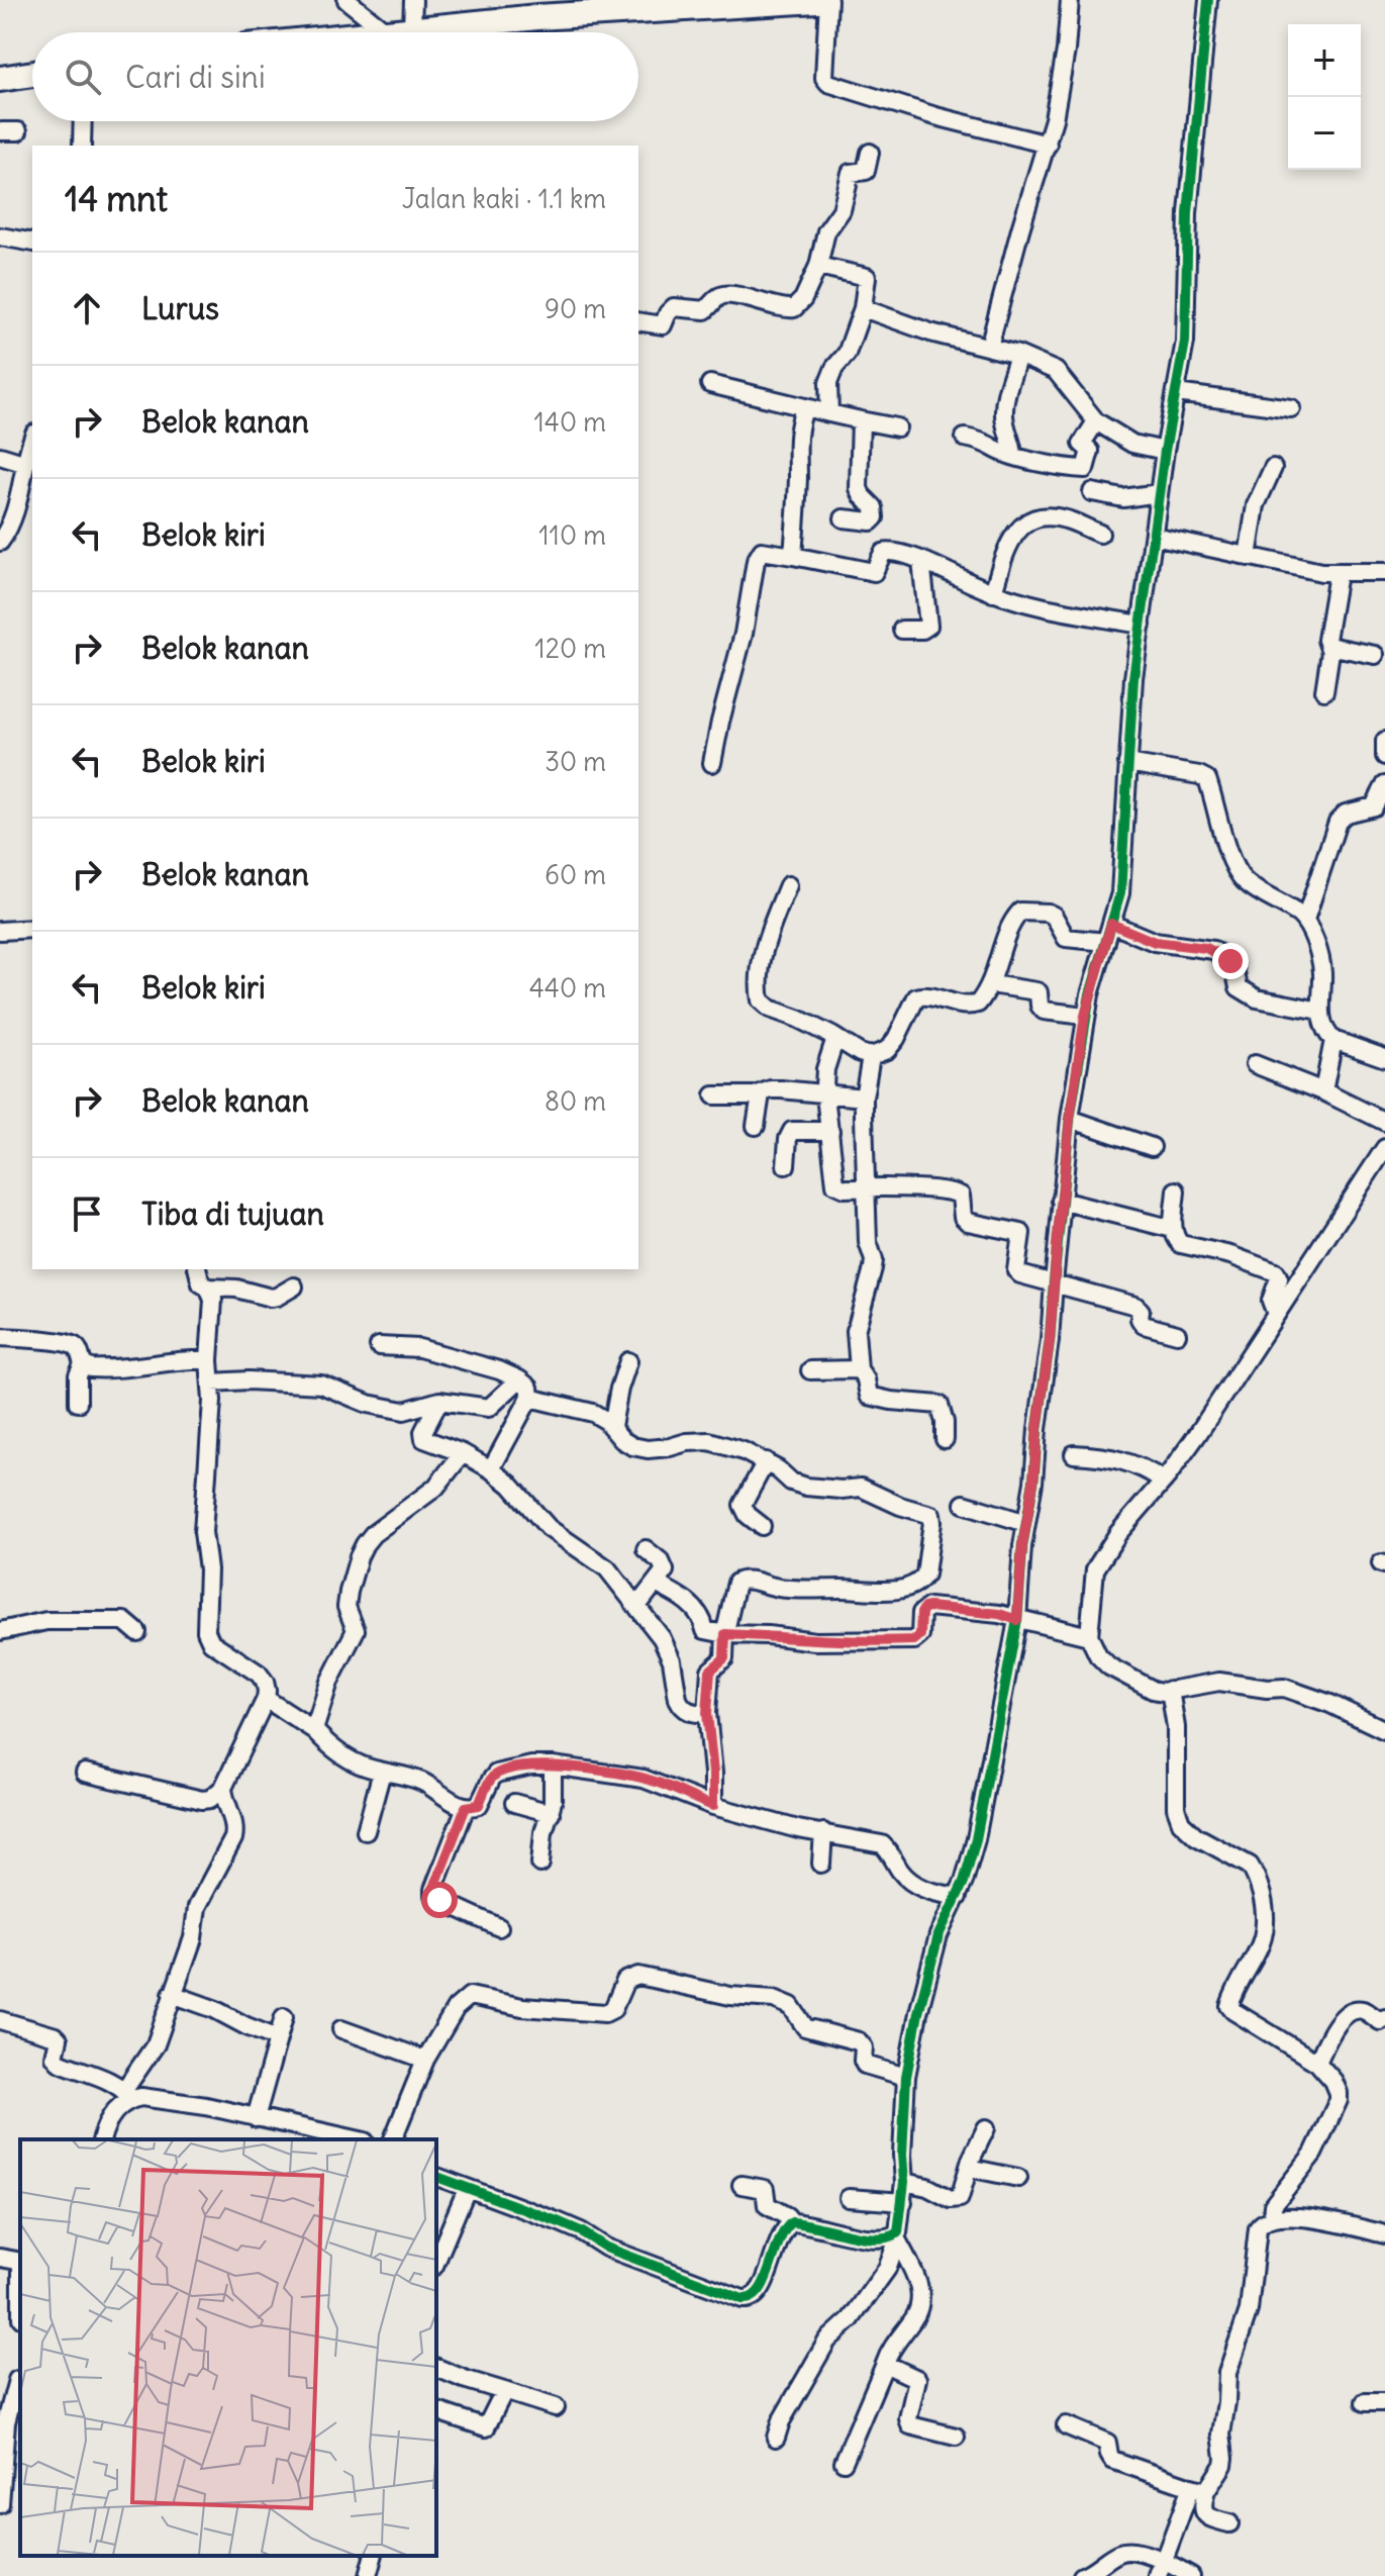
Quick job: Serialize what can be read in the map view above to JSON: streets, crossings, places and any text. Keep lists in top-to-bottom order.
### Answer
{
  "page": {
    "map_buttons": ["+", "−"],
    "search": "Cari di sini",
    "heading": ["14 mnt", "Jalan kaki · 1.1 km"],
    "list": [
      ["Lurus", "90 m"],
      ["Belok kanan", "140 m"],
      ["Belok kiri", "110 m"],
      ["Belok kanan", "120 m"],
      ["Belok kiri", "30 m"],
      ["Belok kanan", "60 m"],
      ["Belok kiri", "440 m"],
      ["Belok kanan", "80 m"],
      "Tiba di tujuan"
    ]
  }
}
